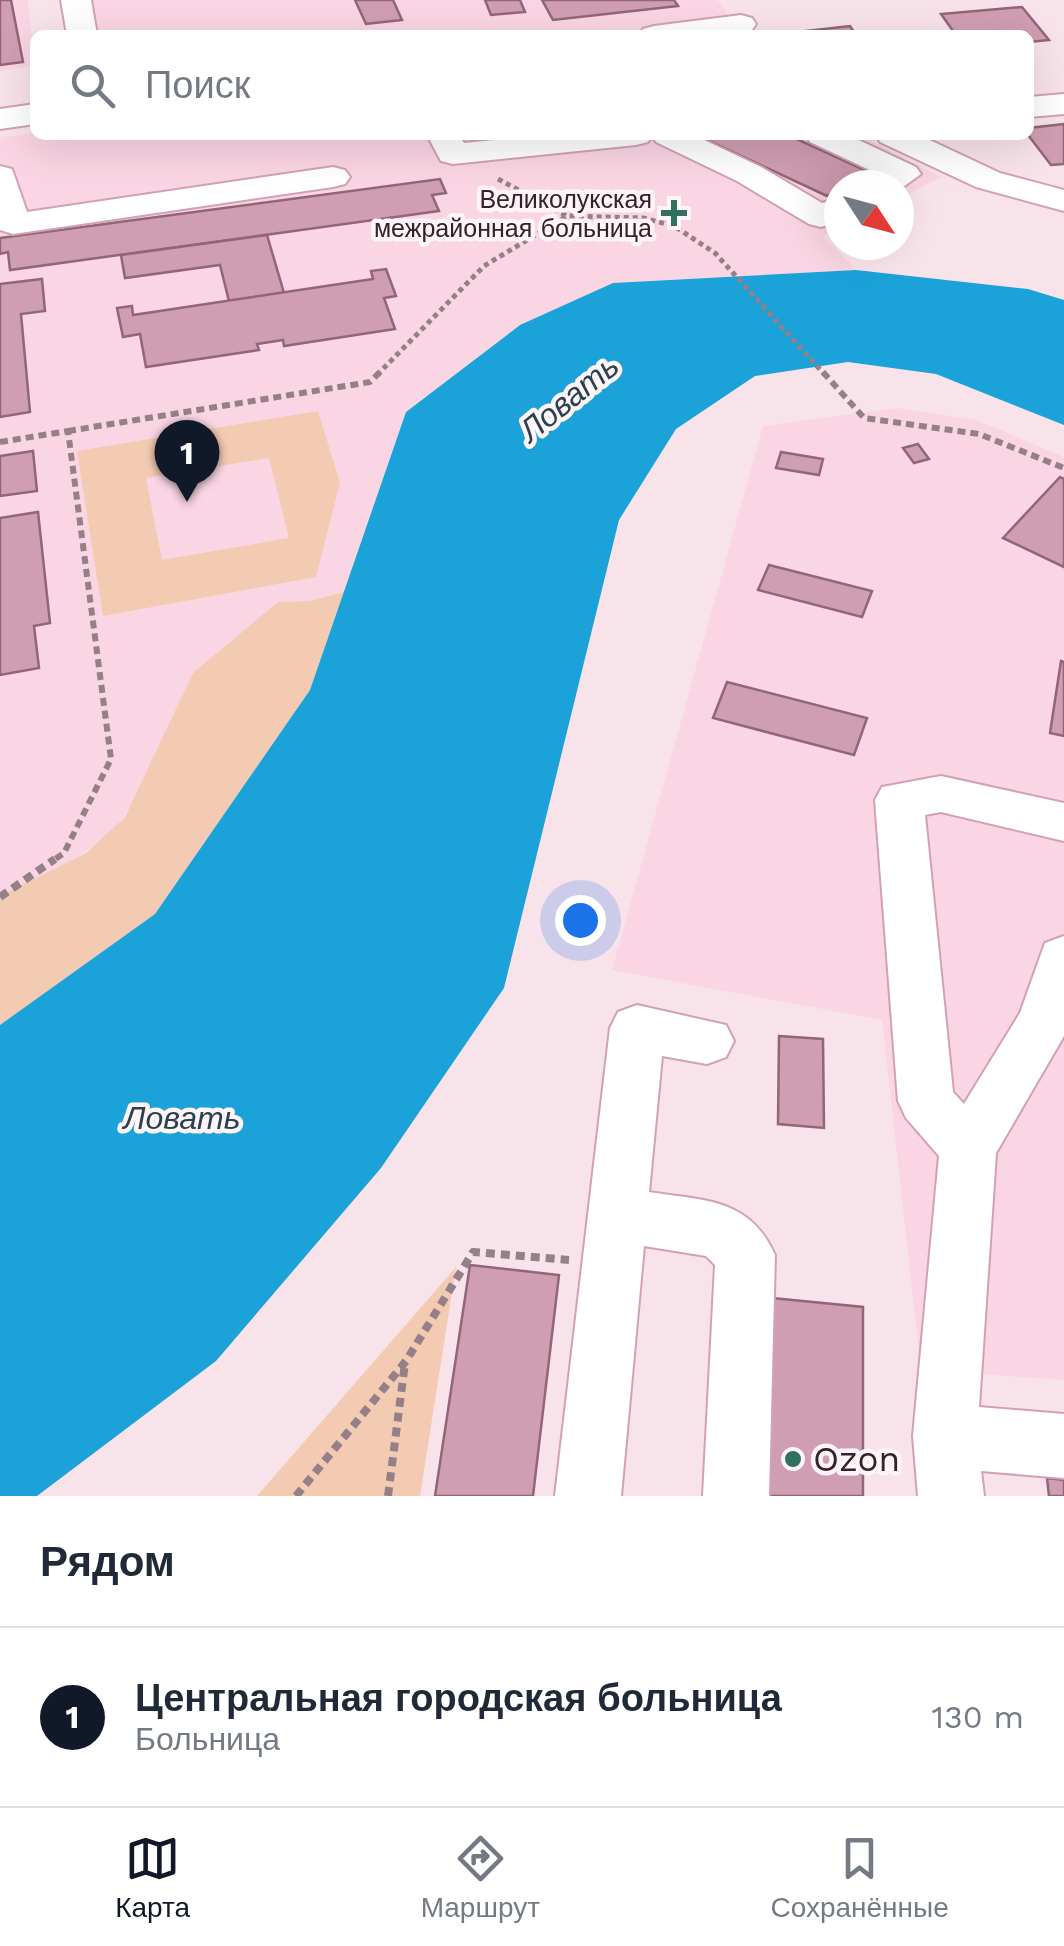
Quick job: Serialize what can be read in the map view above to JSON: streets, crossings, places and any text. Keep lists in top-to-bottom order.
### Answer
{
  "water": ["Ловать"],
  "places": {
    "health": ["Великолукская межрайонная больница"],
    "other": ["Ozon"]
  },
  "north": "bottom right",
  "page": {
    "search": "Поиск",
    "pins": "1",
    "heading": "Рядом",
    "list": [
      {
        "mark": "1",
        "name": "Центральная городская больница",
        "note": "Больница",
        "value": "130 m"
      }
    ],
    "nav": ["Карта", "Маршрут", "Сохранённые"]
  }
}
